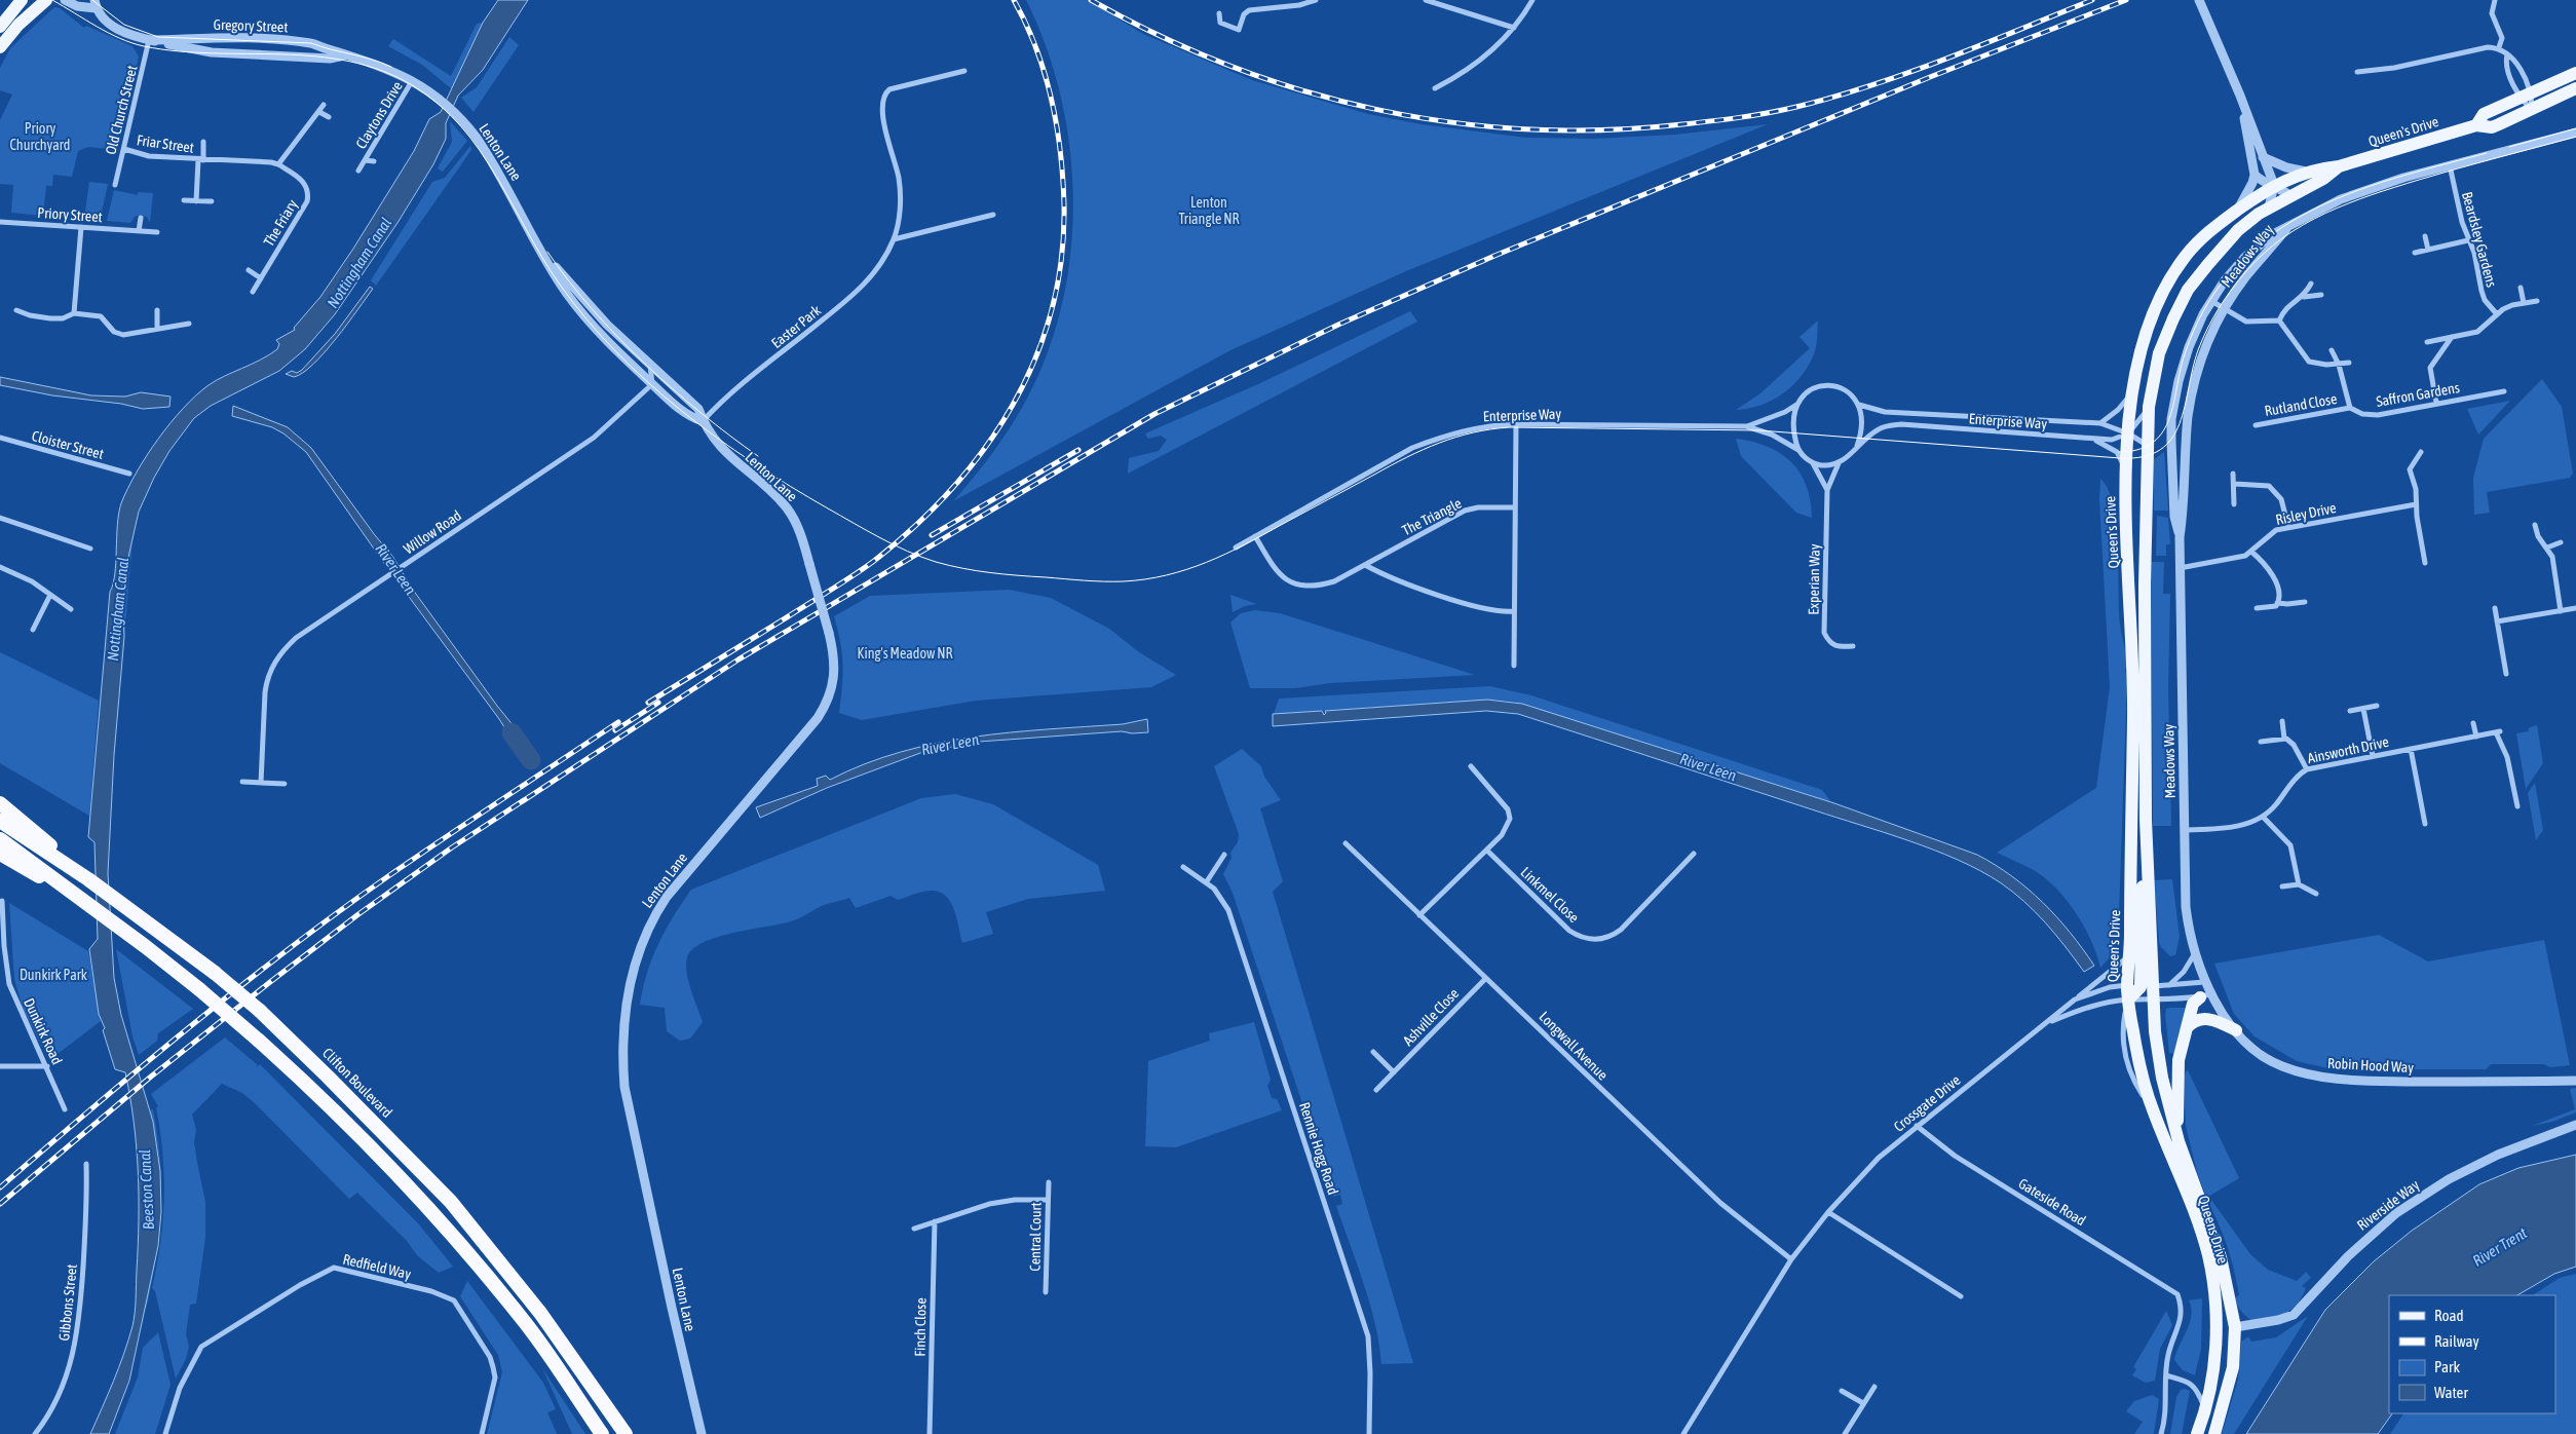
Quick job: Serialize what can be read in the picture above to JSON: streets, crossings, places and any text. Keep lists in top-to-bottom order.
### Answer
{
  "streets": {
    "highway": ["Clifton Boulevard"],
    "main road": ["Queen's Drive", "Queens Drive"],
    "street": [
      "Gregory Street",
      "Old Church Street",
      "Claytons Drive",
      "Friar Street",
      "Lenton Lane",
      "Priory Street",
      "The Friary",
      "Beardsley Gardens",
      "Meadows Way",
      "Easter Park",
      "Saffron Gardens",
      "Rutland Close",
      "Enterprise Way",
      "Cloister Street",
      "Risley Drive",
      "The Triangle",
      "Willow Road",
      "Experian Way",
      "Ainsworth Drive",
      "Linkmel Close",
      "Ashville Close",
      "Dunkirk Road",
      "Longwall Avenue",
      "Robin Hood Way",
      "Crossgate Drive",
      "Rennie Hogg Road",
      "Gateside Road",
      "Riverside Way",
      "Central Court",
      "Redfield Way",
      "Gibbons Street",
      "Finch Close"
    ]
  },
  "crossings": [
    ["Gregory Street", "Old Church Street"],
    ["Gregory Street", "Claytons Drive"],
    ["Gregory Street", "Lenton Lane"],
    ["Old Church Street", "Friar Street"],
    ["Queen's Drive", "Enterprise Way"],
    ["Queen's Drive", "Crossgate Drive"],
    ["Queen's Drive", "Queens Drive"],
    ["Friar Street", "The Friary"],
    ["Lenton Lane", "Easter Park"],
    ["Lenton Lane", "Willow Road"],
    ["Beardsley Gardens", "Meadows Way"],
    ["Meadows Way", "Risley Drive"],
    ["Meadows Way", "Robin Hood Way"],
    ["Meadows Way", "Crossgate Drive"],
    ["Saffron Gardens", "Rutland Close"],
    ["Enterprise Way", "The Triangle"],
    ["Enterprise Way", "Experian Way"],
    ["Ashville Close", "Longwall Avenue"],
    ["Longwall Avenue", "Crossgate Drive"],
    ["Robin Hood Way", "Crossgate Drive"],
    ["Crossgate Drive", "Gateside Road"],
    ["Riverside Way", "Queens Drive"]
  ],
  "water": [
    "Nottingham Canal",
    "River Leen",
    "Beeston Canal",
    "River Trent"
  ],
  "parks": [
    "Priory Churchyard",
    "Lenton Triangle NR",
    "King's Meadow NR",
    "Dunkirk Park"
  ],
  "legend": [
    "Road",
    "Railway",
    "Park",
    "Water"
  ]
}
